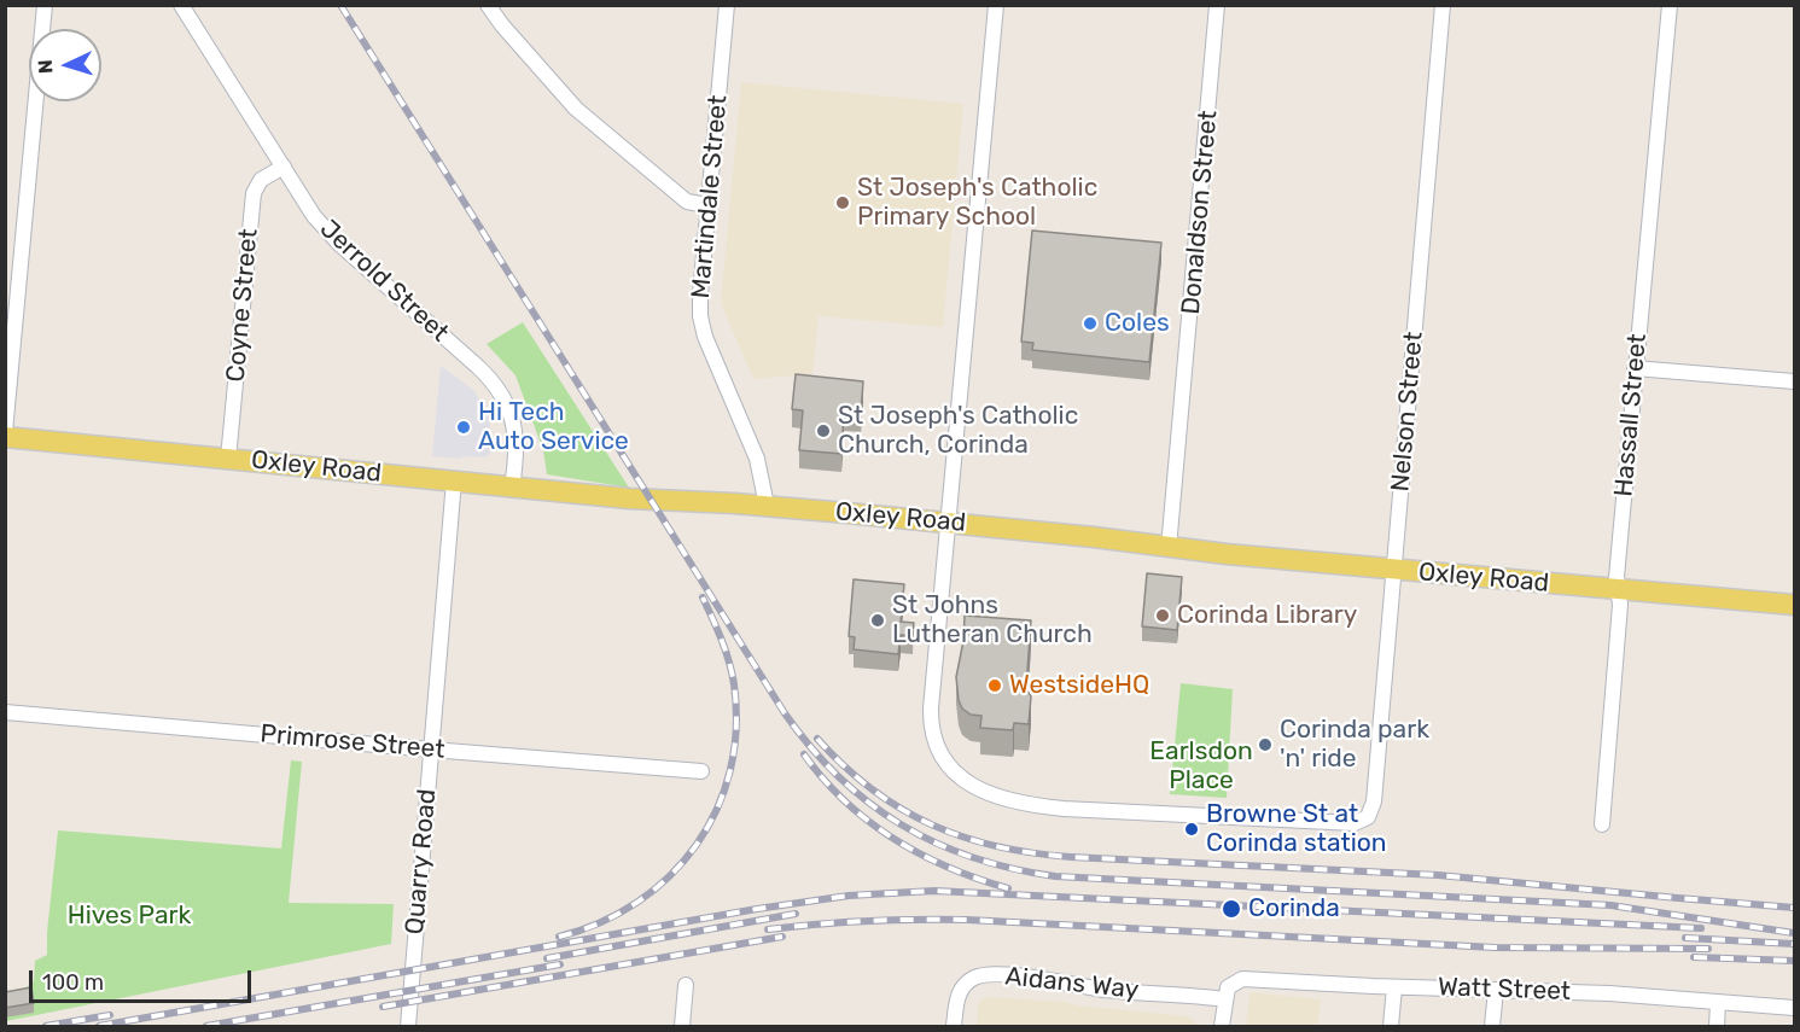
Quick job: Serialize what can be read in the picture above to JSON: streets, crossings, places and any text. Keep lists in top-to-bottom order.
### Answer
{
  "streets": {
    "main road": ["Oxley Road"],
    "street": [
      "Martindale Street",
      "Donaldson Street",
      "Jerrold Street",
      "Coyne Street",
      "Nelson Street",
      "Hassall Street",
      "Primrose Street",
      "Quarry Road",
      "Aidans Way",
      "Watt Street"
    ]
  },
  "crossings": [
    ["Martindale Street", "Oxley Road"],
    ["Donaldson Street", "Oxley Road"],
    ["Jerrold Street", "Coyne Street"],
    ["Jerrold Street", "Oxley Road"],
    ["Coyne Street", "Oxley Road"],
    ["Nelson Street", "Oxley Road"],
    ["Hassall Street", "Oxley Road"],
    ["Oxley Road", "Quarry Road"],
    ["Primrose Street", "Quarry Road"],
    ["Aidans Way", "Watt Street"]
  ],
  "parks": ["Earlsdon Place", "Hives Park"],
  "places": [
    "St Joseph's Catholic Primary School",
    "Coles",
    "Hi Tech Auto Service",
    "St Joseph's Catholic Church, Corinda",
    "Corinda Library",
    "St Johns Lutheran Church",
    "WestsideHQ",
    "Corinda park 'n' ride",
    "Browne St at Corinda station",
    "Corinda"
  ],
  "scale_bar": "100 m",
  "north": "left"
}
